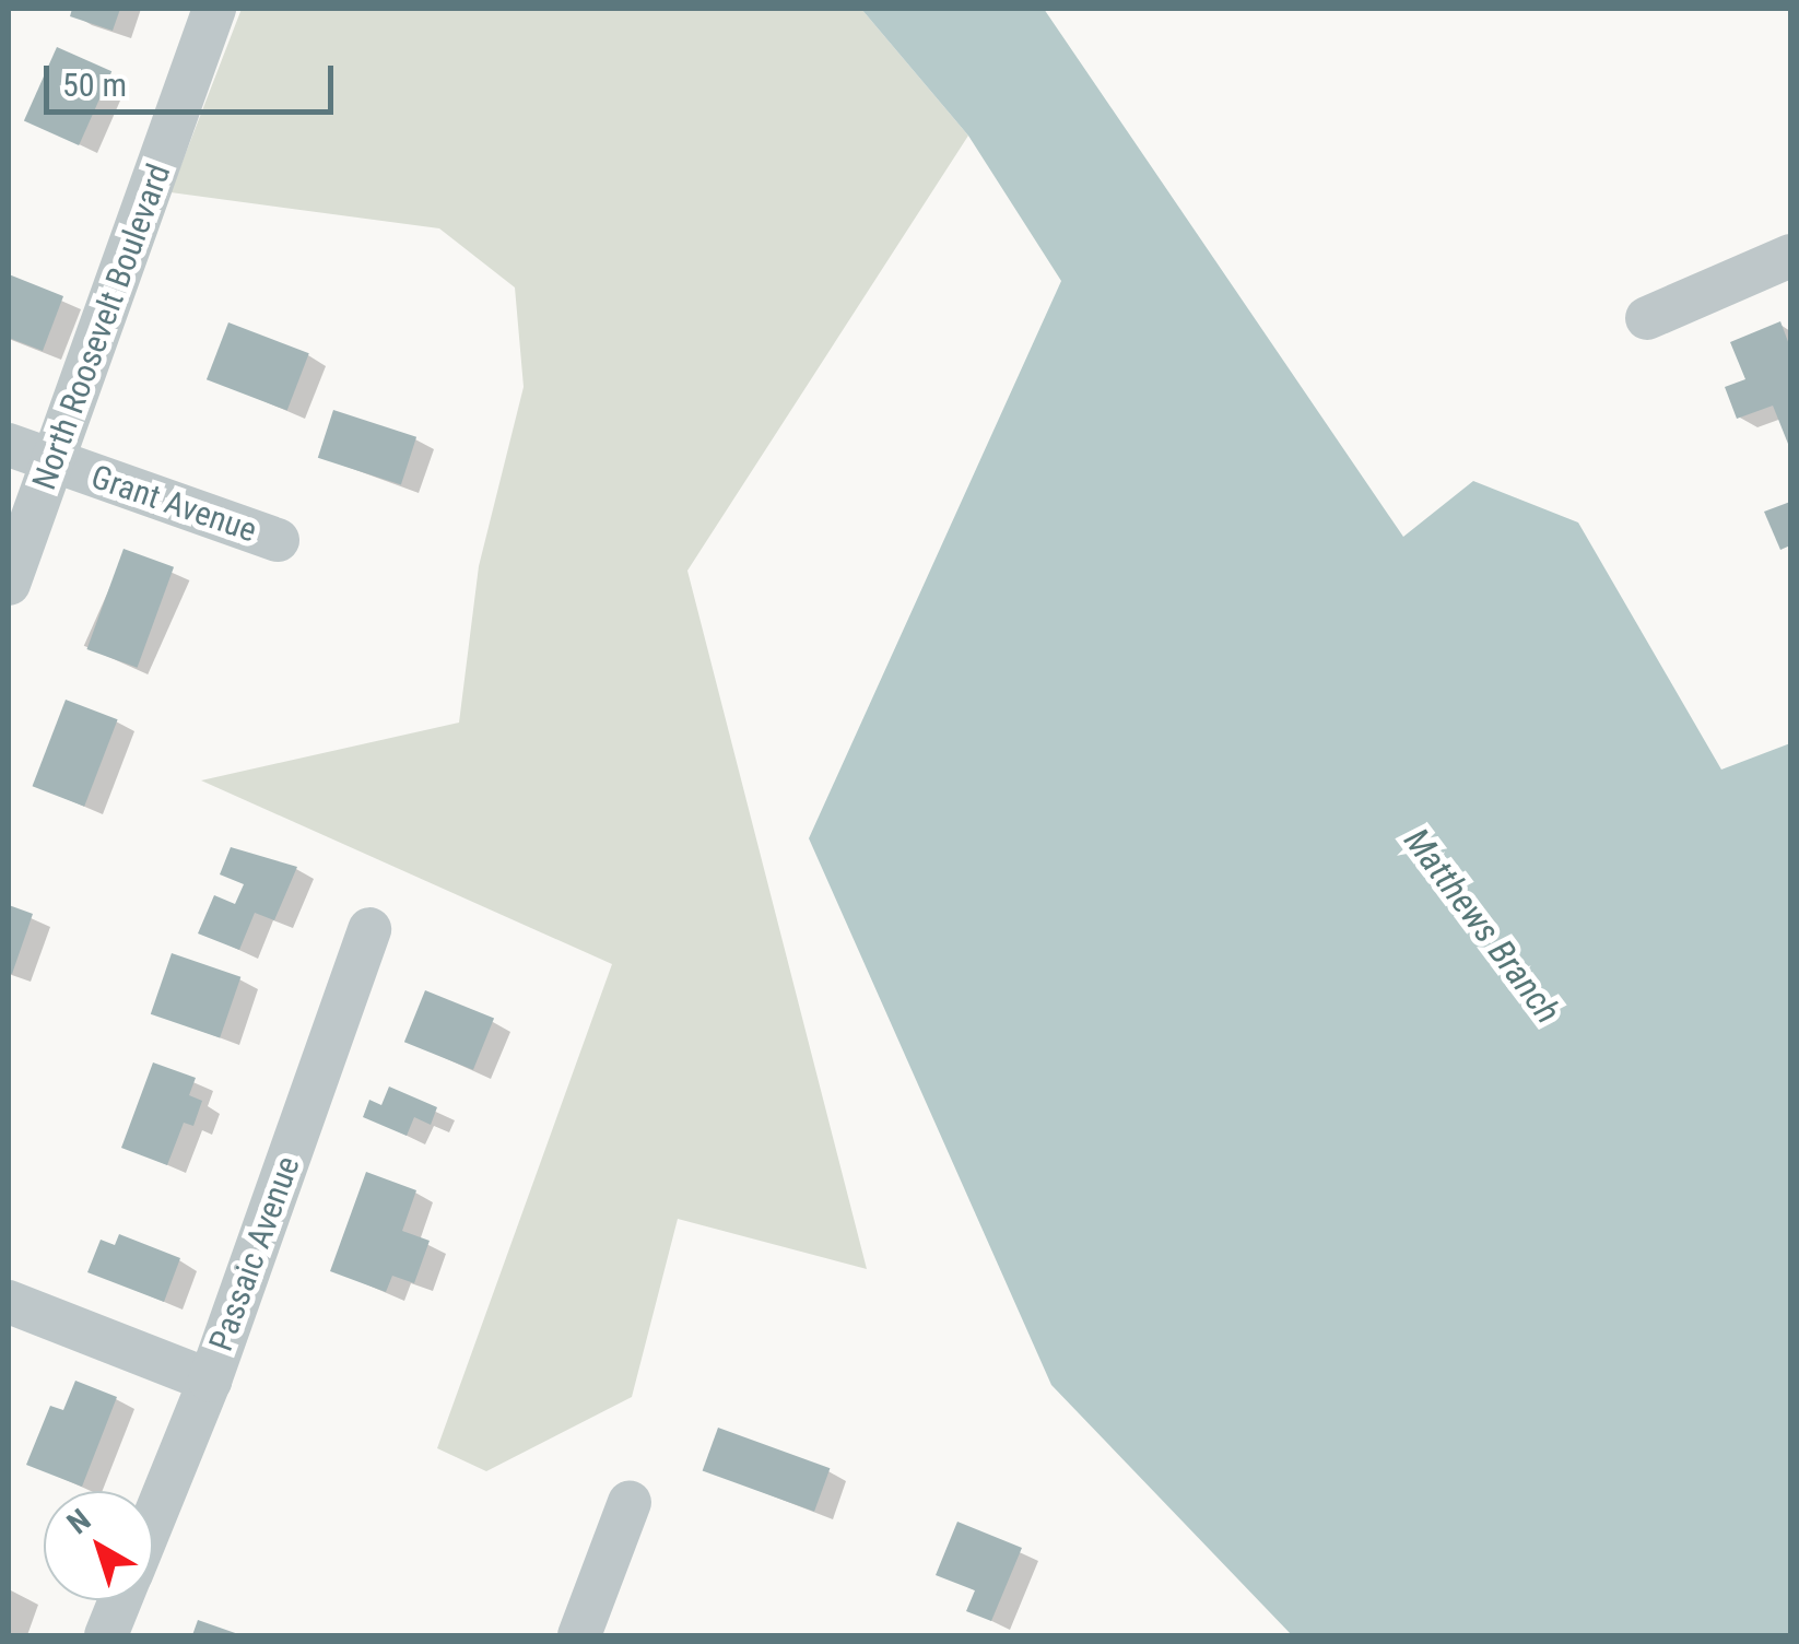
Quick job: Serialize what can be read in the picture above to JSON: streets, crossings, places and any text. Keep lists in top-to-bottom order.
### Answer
{
  "streets": {
    "street": ["North Roosevelt Boulevard", "Grant Avenue", "Passaic Avenue"]
  },
  "crossings": [
    ["North Roosevelt Boulevard", "Grant Avenue"]
  ],
  "water": ["Matthews Branch"],
  "scale_bar": "50 m",
  "north": "top left"
}
